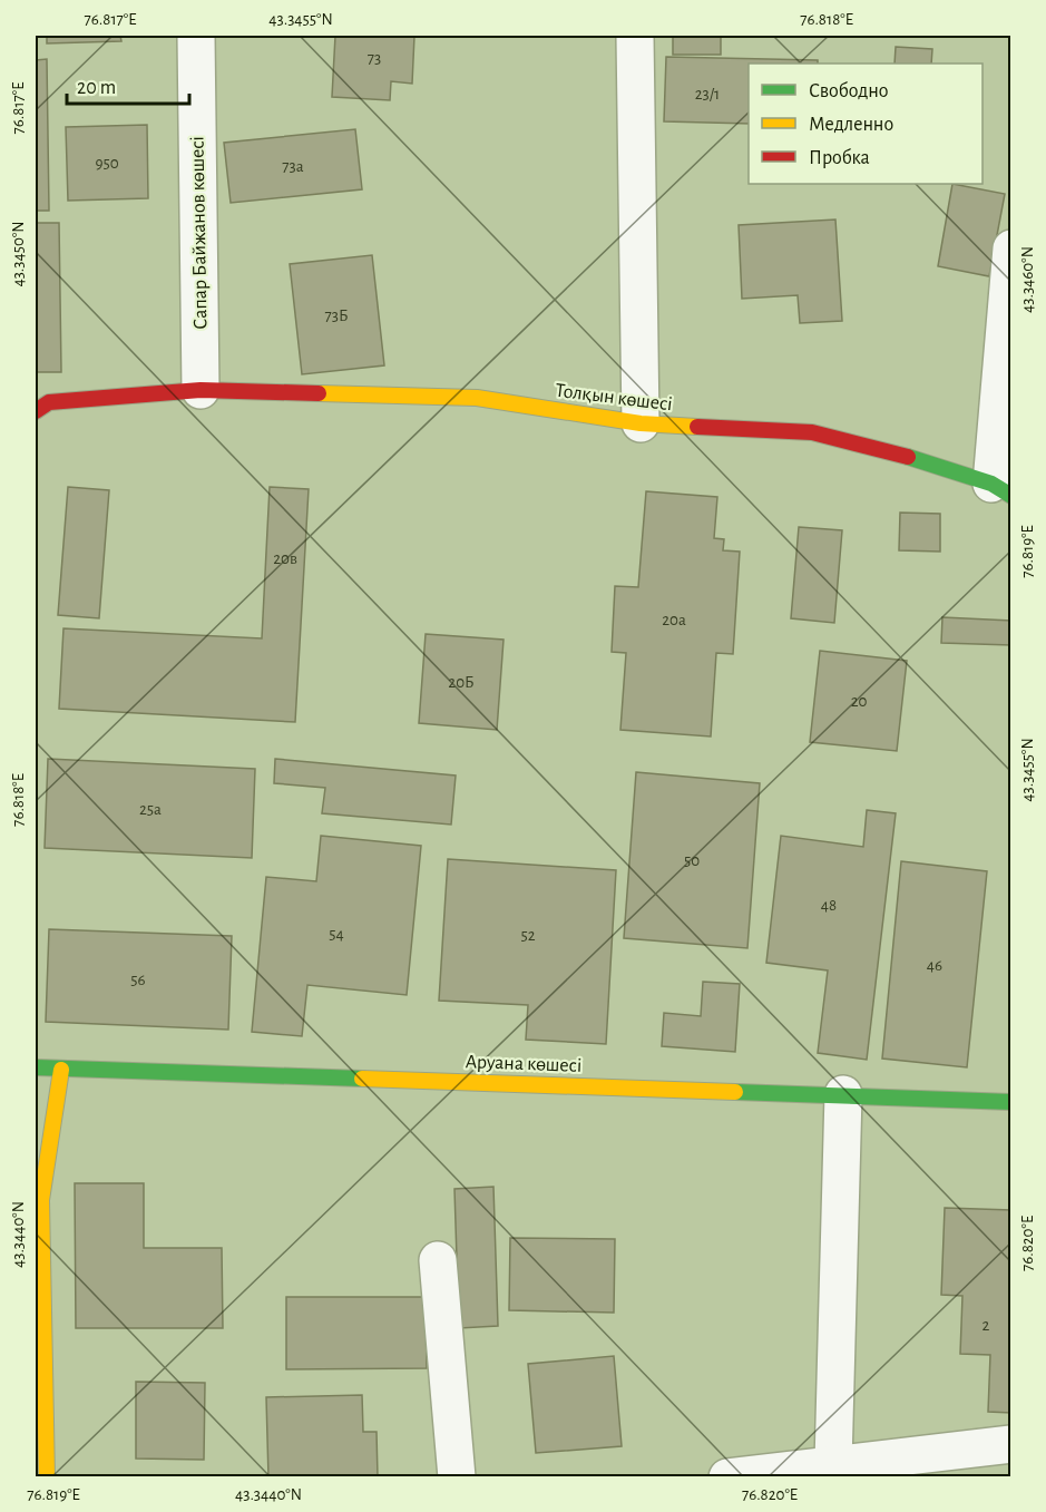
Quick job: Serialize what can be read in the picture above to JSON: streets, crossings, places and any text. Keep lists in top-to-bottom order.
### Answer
{
  "streets": {
    "street": ["Сапар Байжанов көшесі", "Толқын көшесі", "Аруана көшесі"]
  },
  "crossings": [
    ["Сапар Байжанов көшесі", "Толқын көшесі"]
  ],
  "house_numbers": [
    "73",
    "23/1",
    "950",
    "73а",
    "73Б",
    "20в",
    "20а",
    "20Б",
    "20",
    "25а",
    "50",
    "48",
    "54",
    "52",
    "46",
    "56",
    "2"
  ],
  "legend": ["Свободно", "Медленно", "Пробка"],
  "scale_bar": "20 m",
  "coordinates": [
    "76.817°E",
    "43.3455°N",
    "76.818°E",
    "43.3450°N",
    "43.3460°N",
    "76.819°E",
    "43.3440°N",
    "76.820°E"
  ]
}
